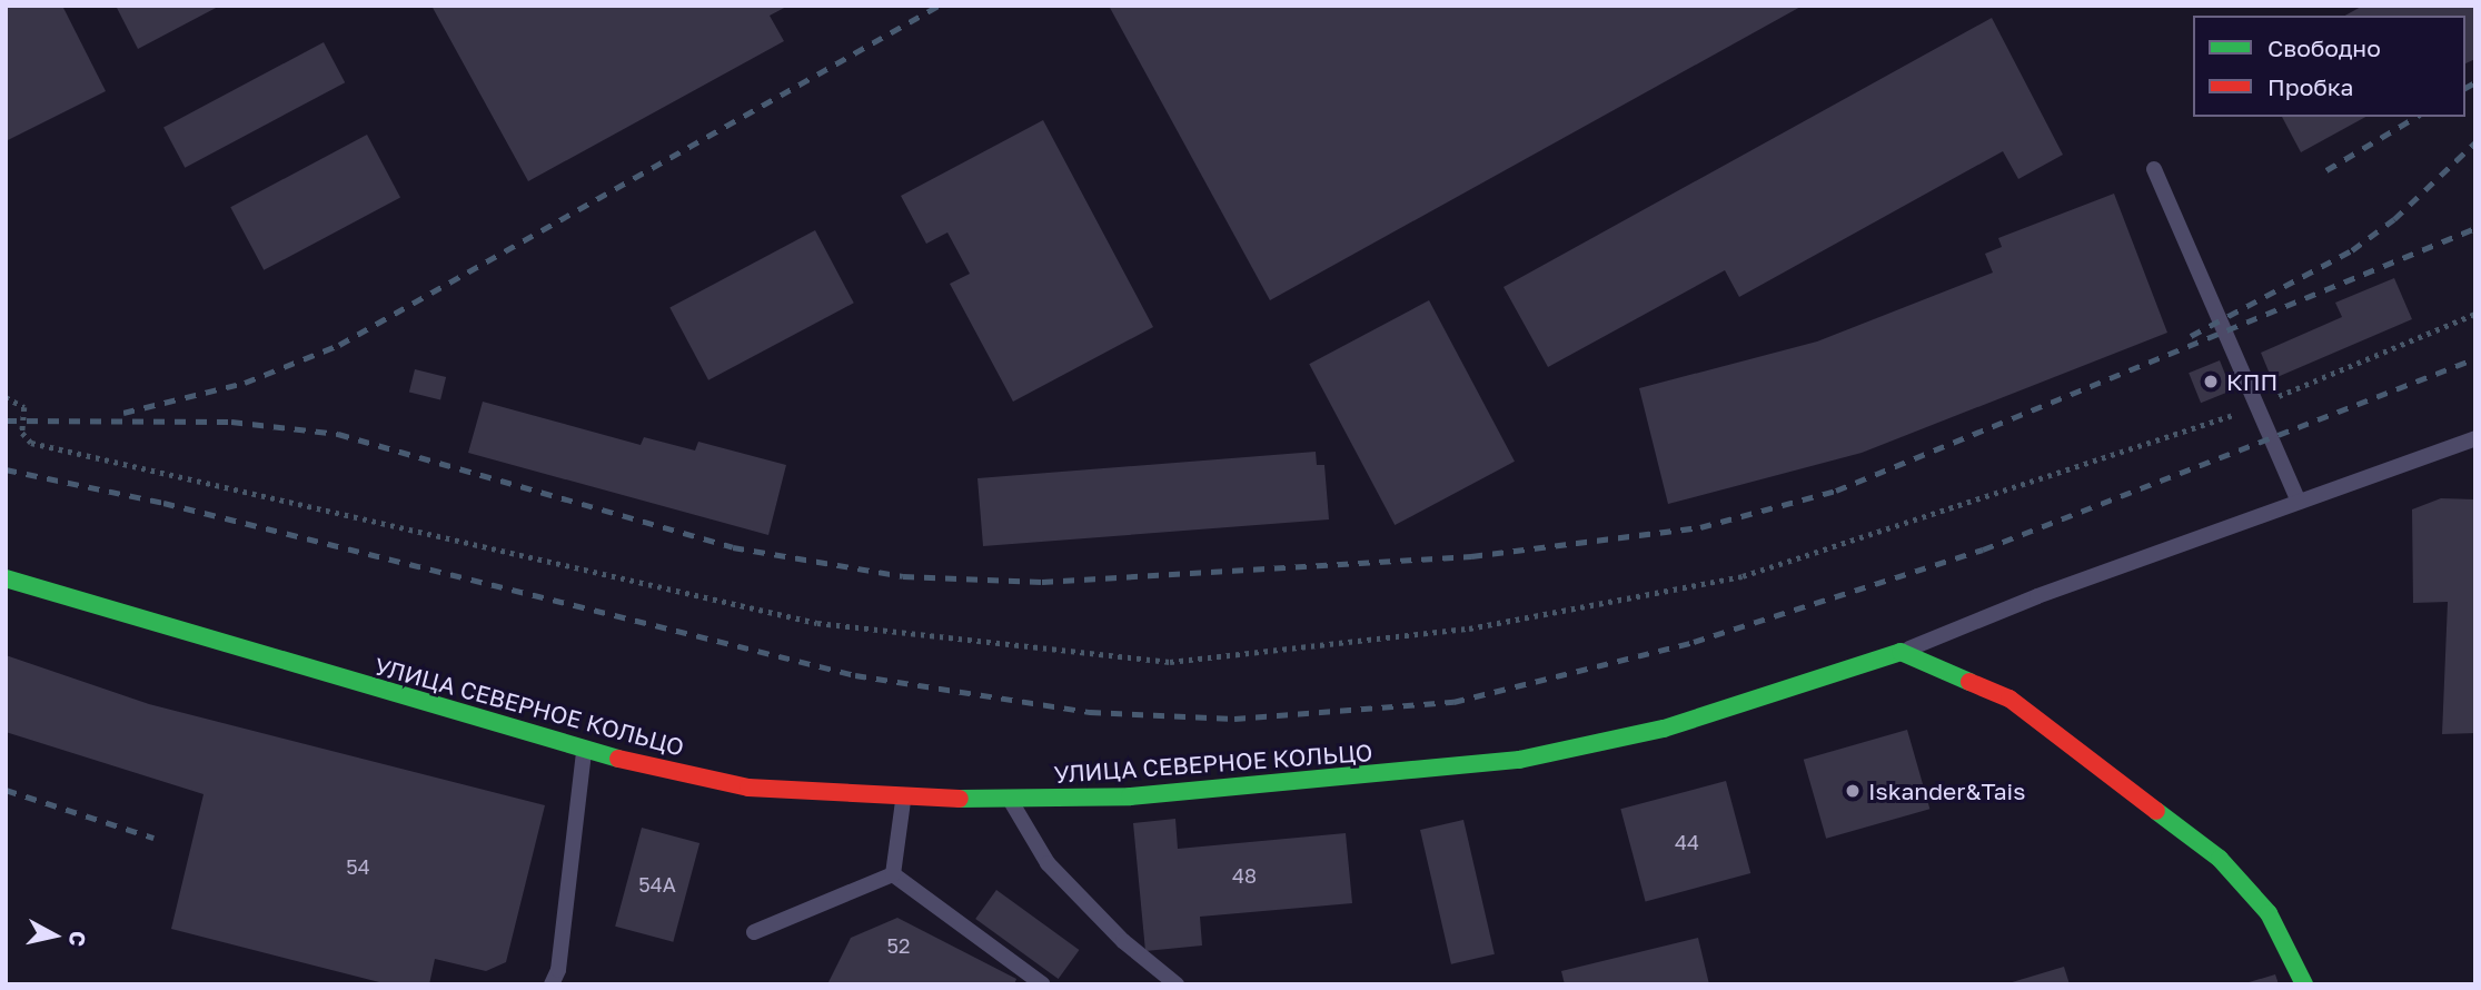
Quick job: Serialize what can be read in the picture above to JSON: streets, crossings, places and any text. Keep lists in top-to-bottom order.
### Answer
{
  "streets": {
    "street": ["УЛИЦА СЕВЕРНОЕ КОЛЬЦО"]
  },
  "places": ["КПП", "Iskander&Tais"],
  "house_numbers": [
    "44",
    "54",
    "48",
    "54А",
    "52"
  ],
  "legend": ["Свободно", "Пробка"],
  "north": "right"
}
